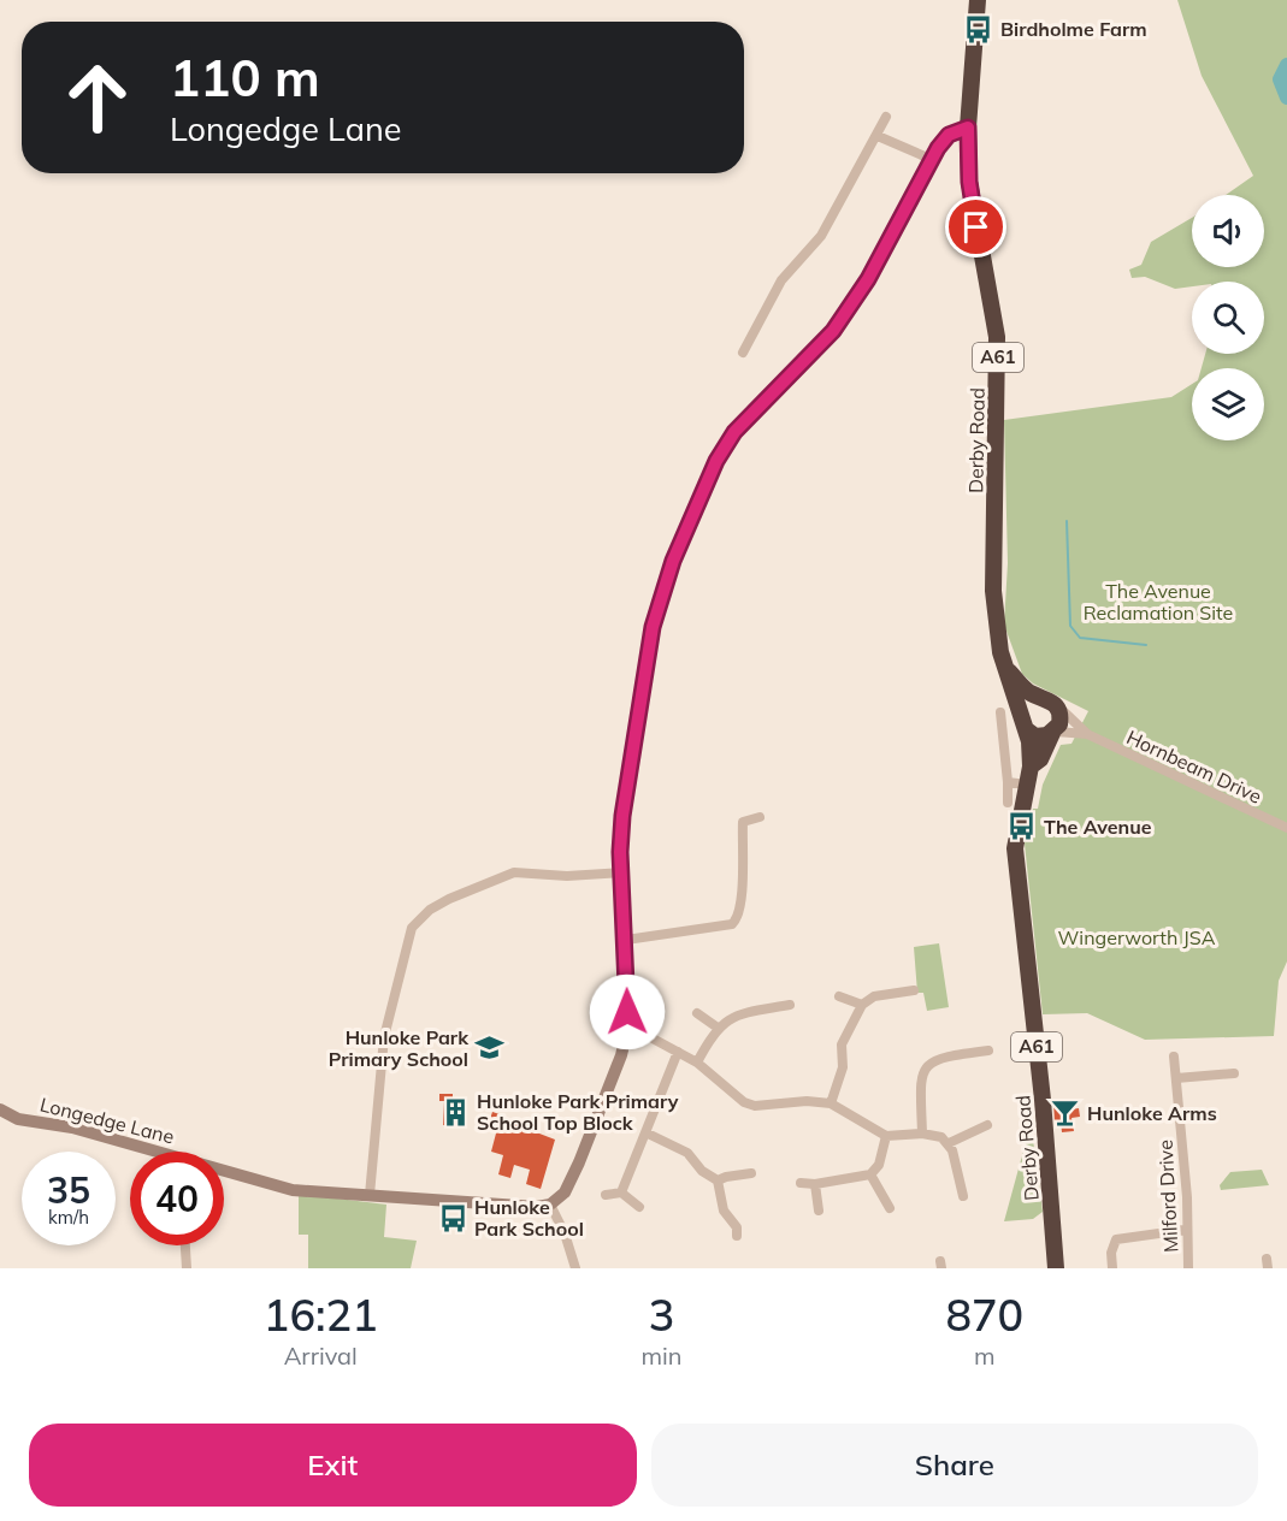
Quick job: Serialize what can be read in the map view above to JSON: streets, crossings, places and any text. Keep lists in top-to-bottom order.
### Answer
{
  "streets": {
    "highway": ["A61", "Derby Road"],
    "street": ["Hornbeam Drive", "Longedge Lane", "Milford Drive"]
  },
  "crossings": [
    ["Derby Road", "Hornbeam Drive"]
  ],
  "parks": ["The Avenue Reclamation Site", "Wingerworth JSA"],
  "places": {
    "bus stop": ["Birdholme Farm", "The Avenue", "Hunloke Park School"],
    "school or university": ["Hunloke Park Primary School"],
    "building": ["Hunloke Park Primary School Top Block"],
    "bar": ["Hunloke Arms"]
  },
  "page": {
    "turn": ["110 m", "Longedge Lane"],
    "speed": "35 km/h",
    "limit": "40",
    "eta": [
      "16:21",
      "Arrival",
      "3",
      "min",
      "870",
      "m"
    ],
    "buttons": ["Exit", "Share"]
  }
}
